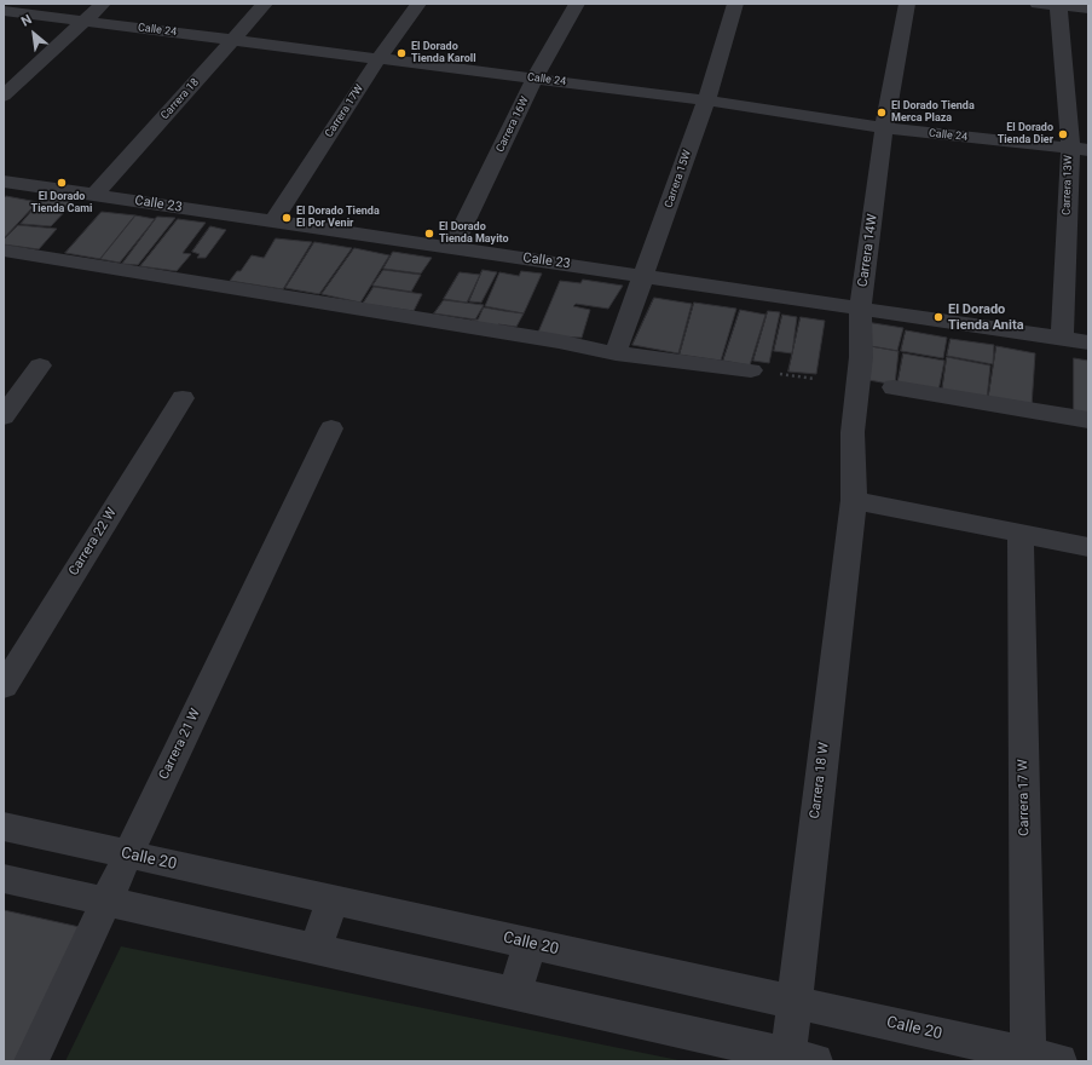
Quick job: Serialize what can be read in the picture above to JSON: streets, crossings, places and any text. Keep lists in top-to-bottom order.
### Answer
{
  "streets": {
    "street": [
      "Calle 24",
      "Carrera 18",
      "Carrera 17W",
      "Carrera 16W",
      "Carrera 15W",
      "Carrera 13W",
      "Calle 23",
      "Carrera 14W",
      "Carrera 22 W",
      "Carrera 21 W",
      "Carrera 18 W",
      "Carrera 17 W",
      "Calle 20"
    ]
  },
  "crossings": [
    ["Calle 24", "Carrera 18"],
    ["Calle 24", "Carrera 17W"],
    ["Calle 24", "Carrera 16W"],
    ["Calle 24", "Carrera 15W"],
    ["Calle 24", "Carrera 13W"],
    ["Calle 24", "Carrera 14W"],
    ["Carrera 18", "Calle 23"],
    ["Carrera 17W", "Calle 23"],
    ["Carrera 16W", "Calle 23"],
    ["Carrera 15W", "Calle 23"],
    ["Carrera 13W", "Calle 23"],
    ["Calle 23", "Carrera 14W"],
    ["Carrera 14W", "Carrera 18 W"],
    ["Carrera 21 W", "Calle 20"],
    ["Carrera 18 W", "Calle 20"],
    ["Carrera 17 W", "Calle 20"]
  ],
  "places": [
    "El Dorado Tienda Karoll",
    "El Dorado Tienda Merca Plaza",
    "El Dorado Tienda Dier",
    "El Dorado Tienda Cami",
    "El Dorado Tienda El Por Venir",
    "El Dorado Tienda Mayito",
    "El Dorado Tienda Anita"
  ],
  "north": "top left"
}
